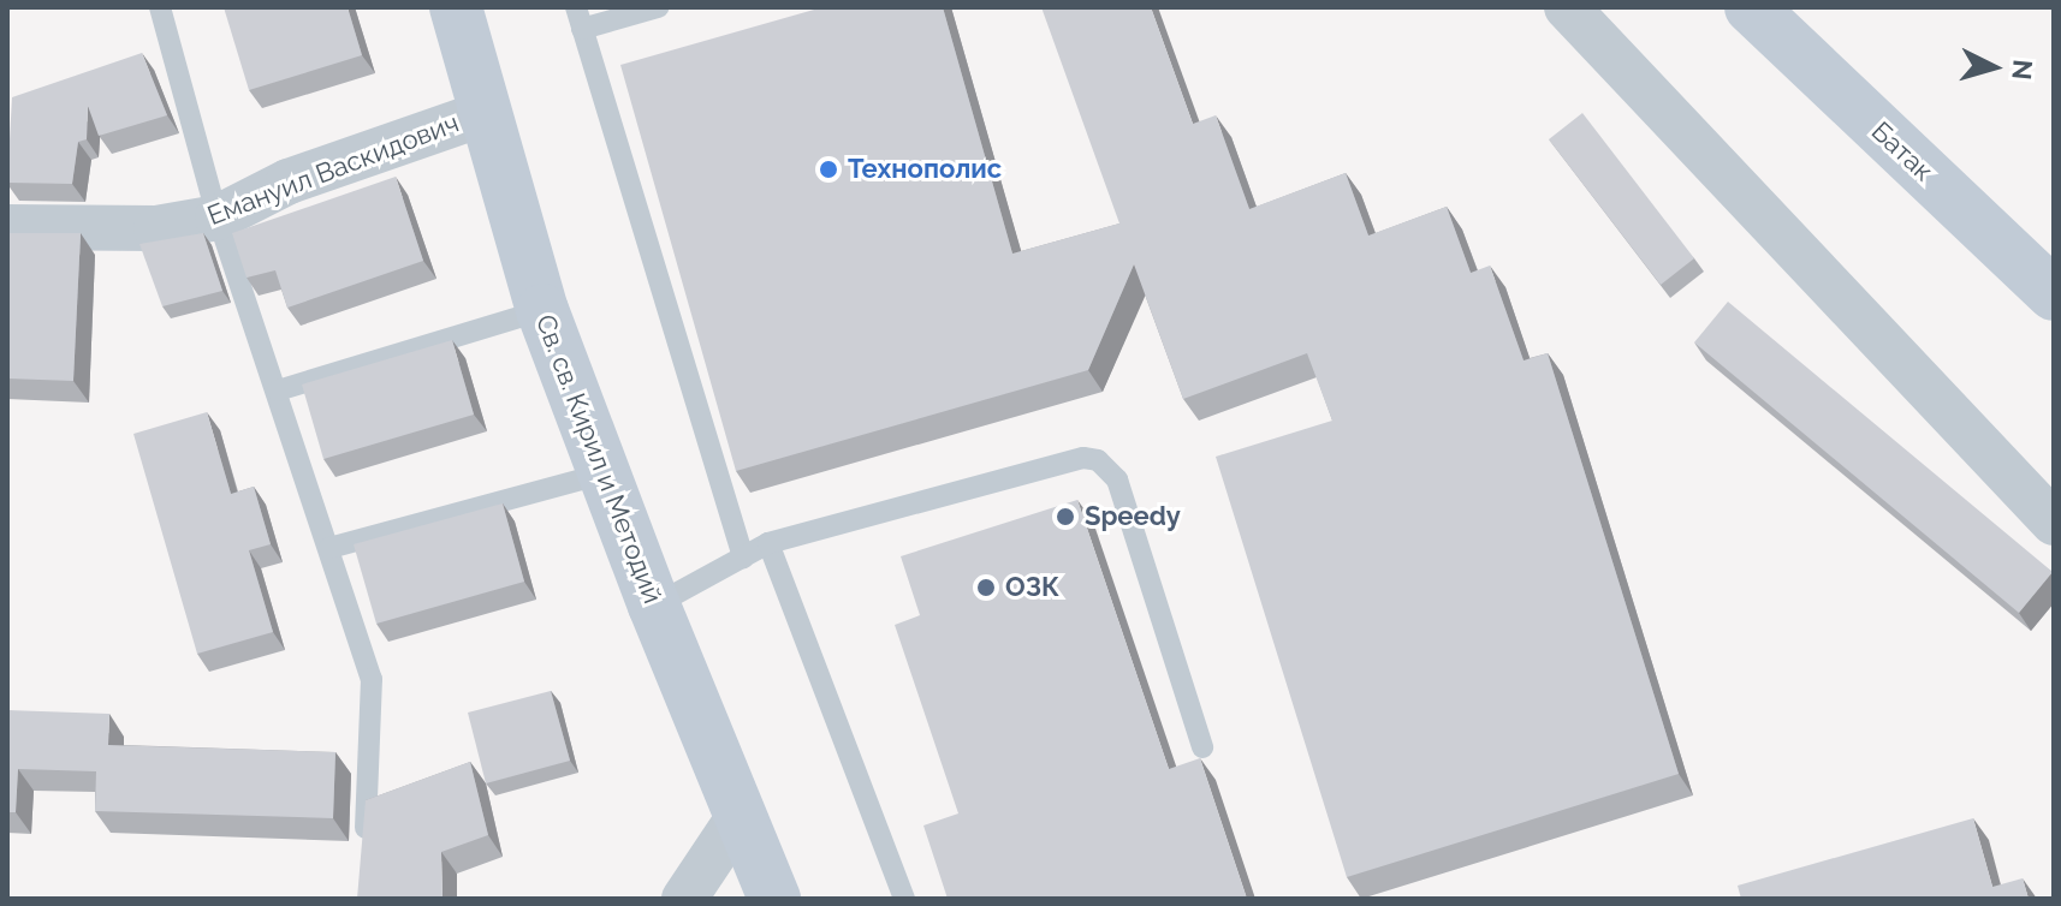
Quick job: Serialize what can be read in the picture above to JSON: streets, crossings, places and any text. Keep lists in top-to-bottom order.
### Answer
{
  "streets": {
    "main road": ["Батак", "Св. св. Кирил и Методий"],
    "street": ["Емануил Васкидович"]
  },
  "crossings": [
    ["Емануил Васкидович", "Св. св. Кирил и Методий"]
  ],
  "places": ["Технополис", "Speedy", "ОЗК"],
  "north": "right"
}
